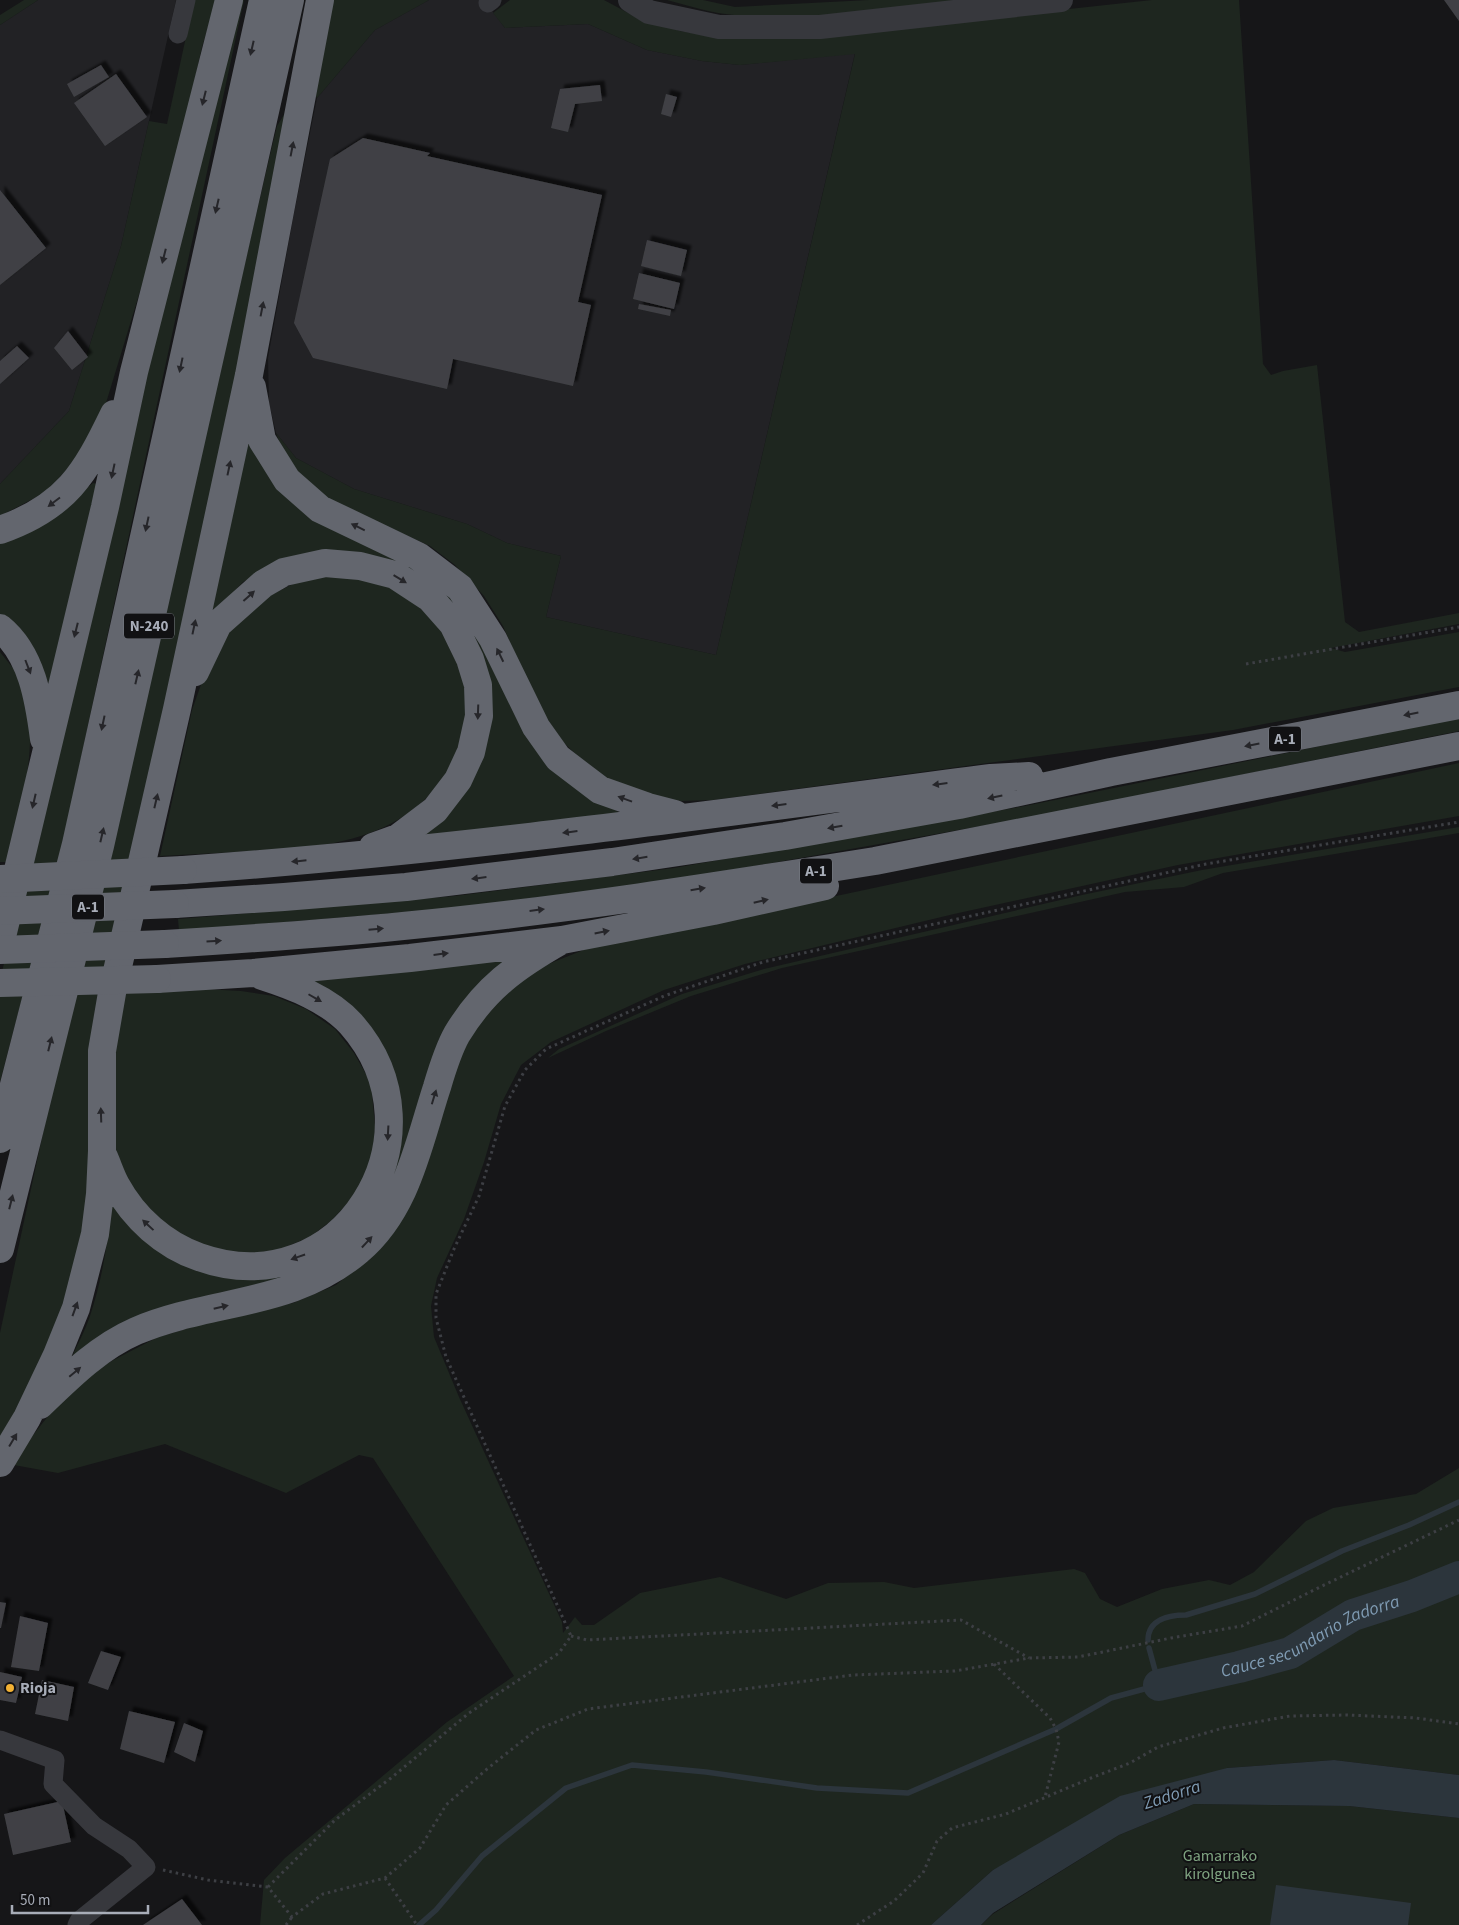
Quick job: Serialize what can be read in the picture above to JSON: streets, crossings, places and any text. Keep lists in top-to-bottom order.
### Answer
{
  "streets": {
    "highway": ["N-240", "A-1"]
  },
  "water": ["Cauce secundario Zadorra", "Zadorra"],
  "parks": ["Gamarrako kirolgunea"],
  "places": ["Rioja"],
  "scale_bar": "50 m"
}
